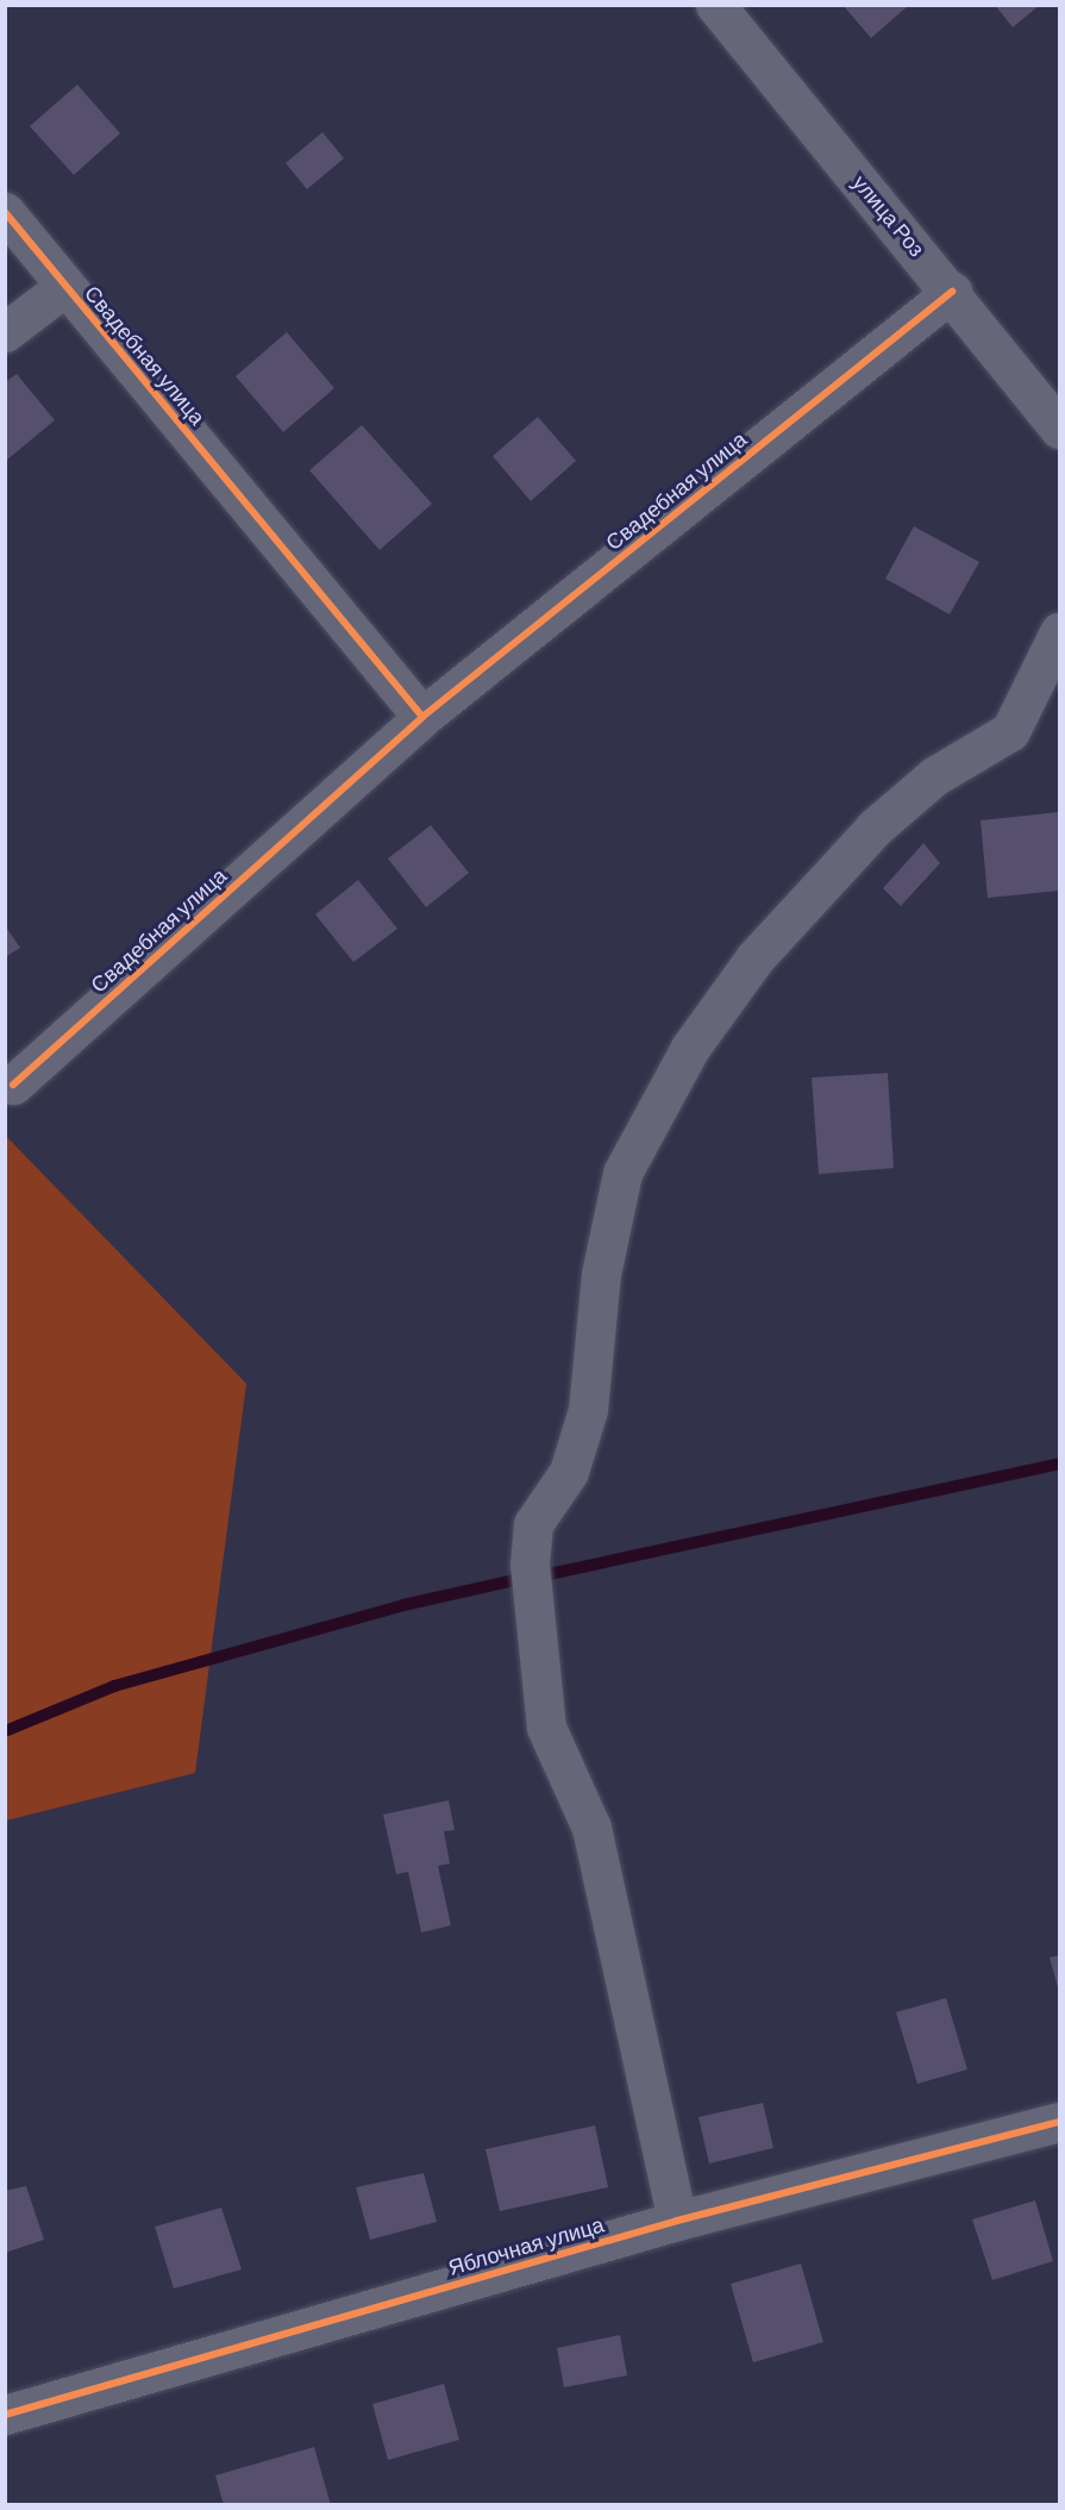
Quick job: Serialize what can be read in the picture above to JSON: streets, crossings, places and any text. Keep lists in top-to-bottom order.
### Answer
{
  "streets": {
    "street": ["улица Роз", "Свадебная улица", "Яблочная улица"]
  },
  "crossings": [
    ["улица Роз", "Свадебная улица"]
  ]
}
